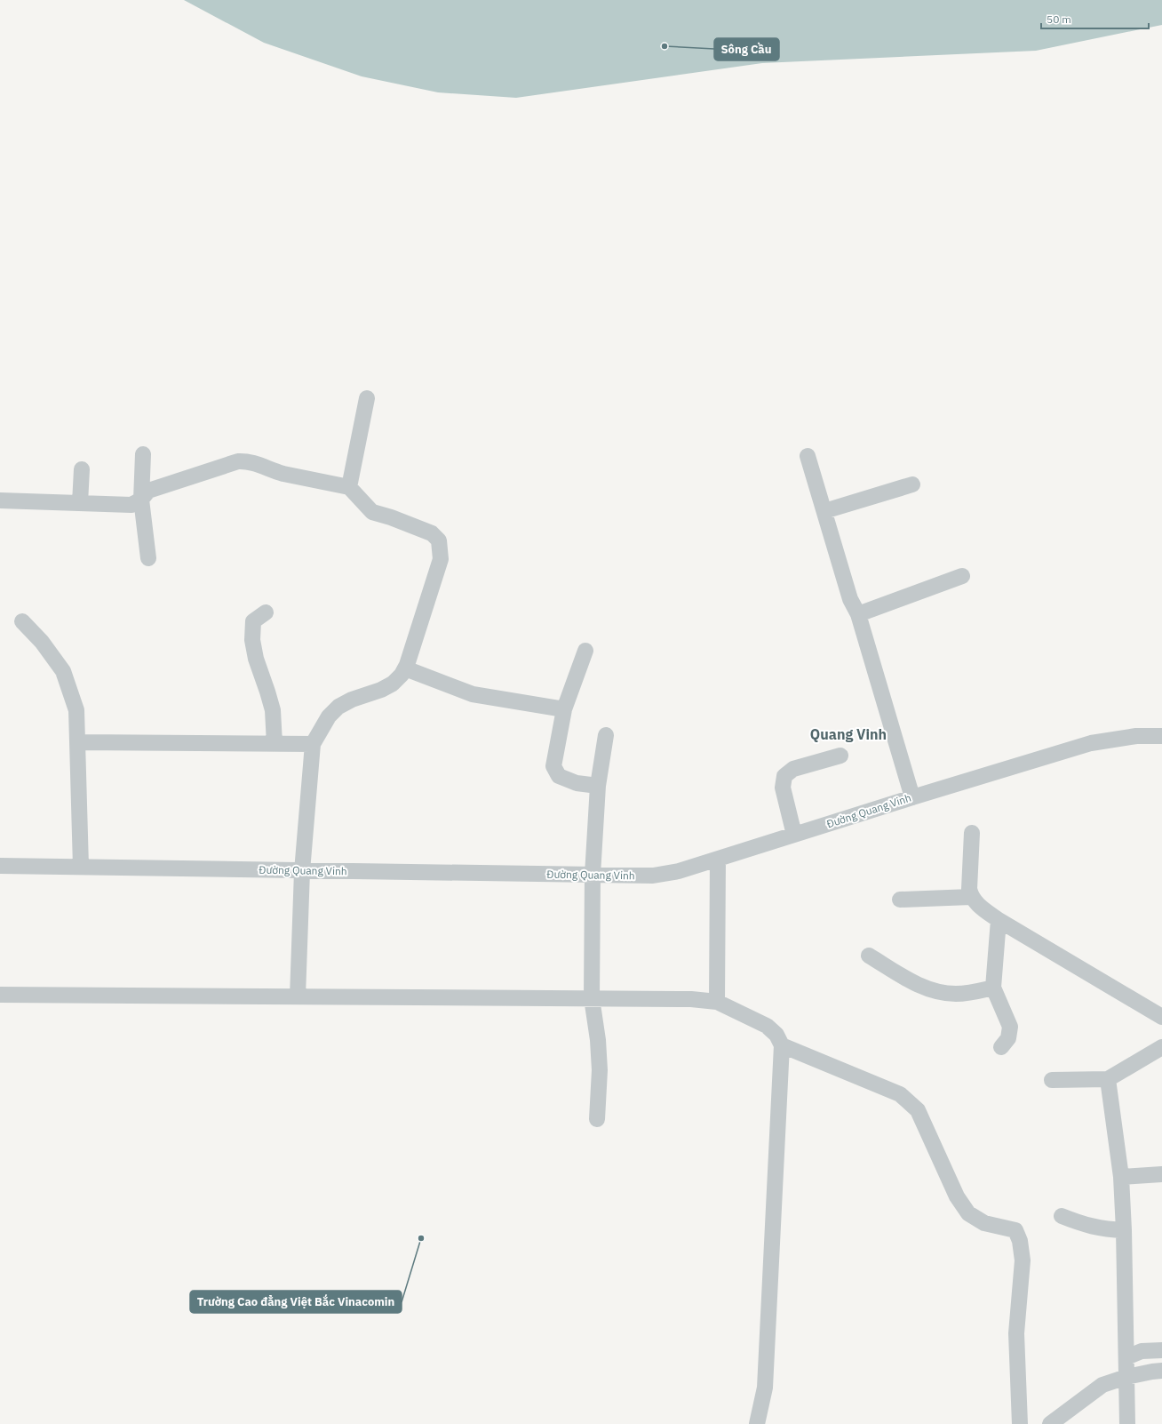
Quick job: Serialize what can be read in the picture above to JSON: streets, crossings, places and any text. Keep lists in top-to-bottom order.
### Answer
{
  "streets": {
    "street": ["Đường Quang Vinh"]
  },
  "districts": ["Quang Vinh"],
  "places": ["Sông Cầu", "Trường Cao đẳng Việt Bắc Vinacomin"],
  "scale_bar": "50 m"
}
